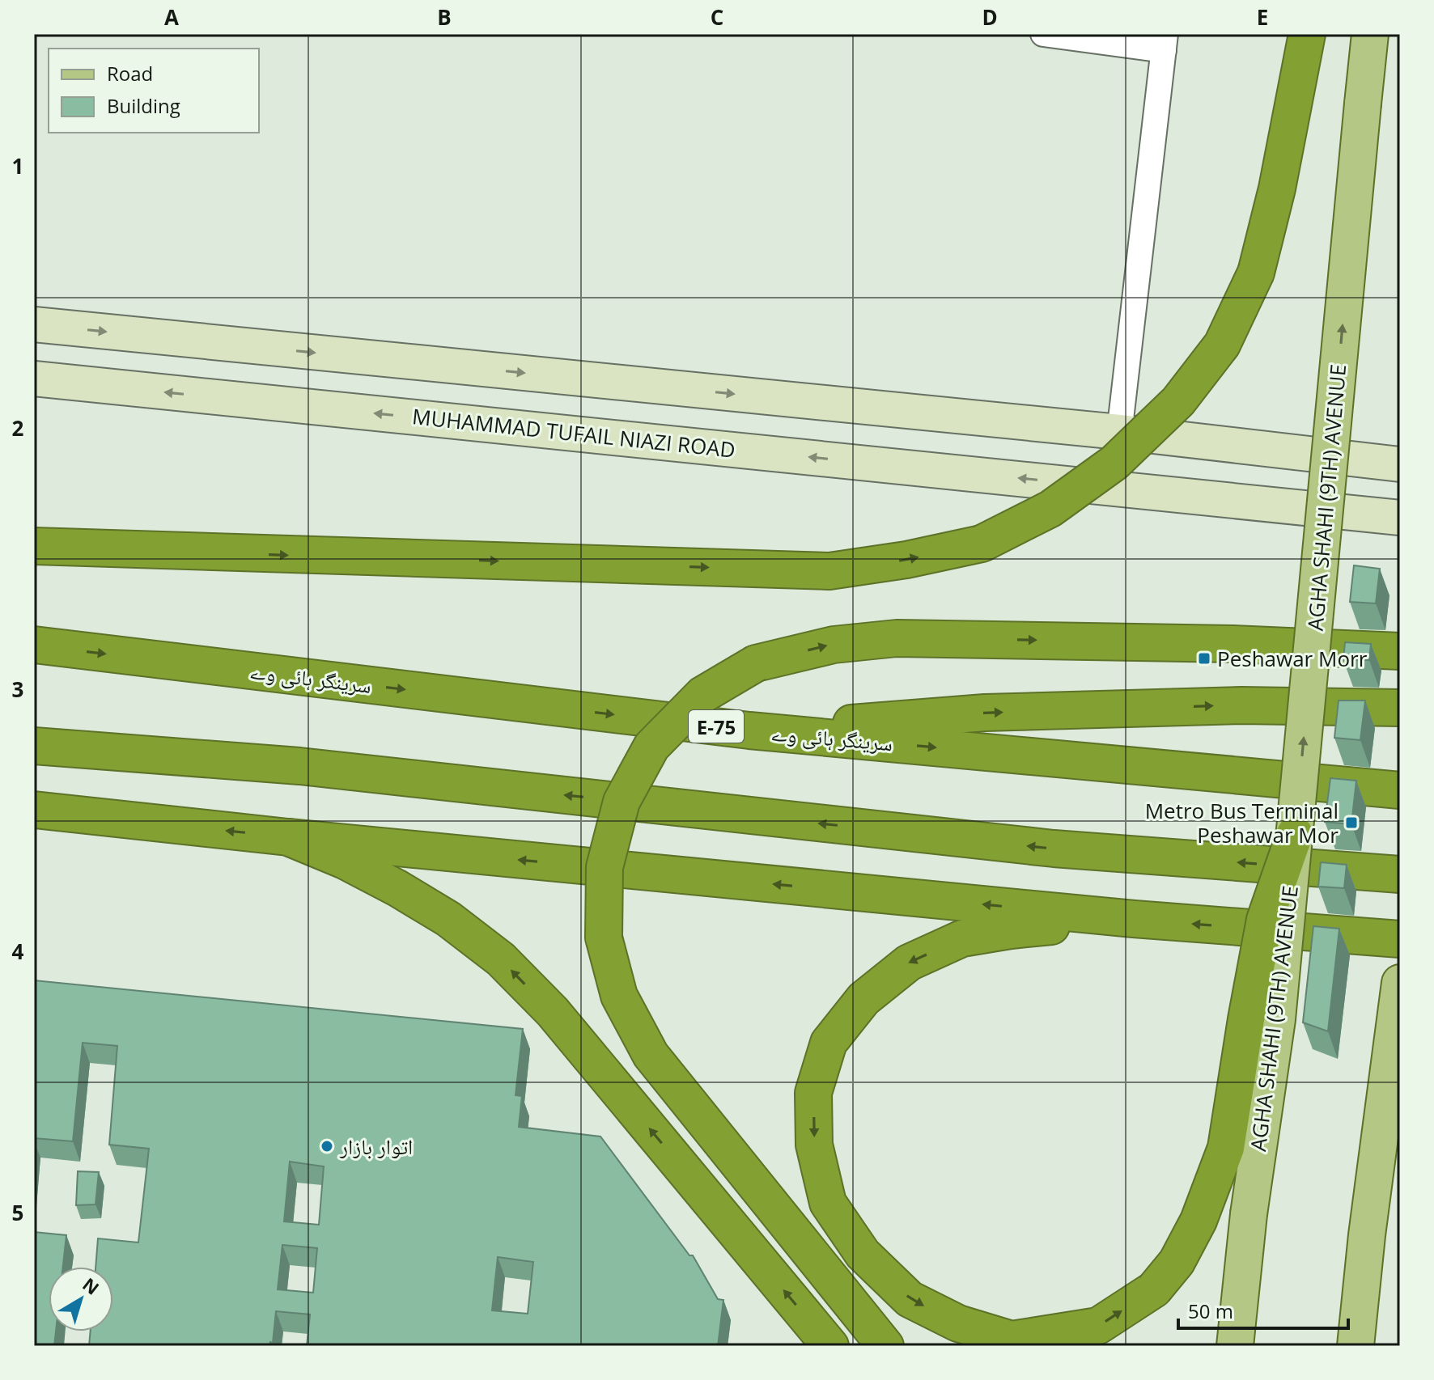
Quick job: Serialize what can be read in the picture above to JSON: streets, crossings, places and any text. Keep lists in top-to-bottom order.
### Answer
{
  "streets": {
    "highway": ["سرینگر ہائی وے", "E-75"],
    "main road": ["MUHAMMAD TUFAIL NIAZI ROAD", "AGHA SHAHI (9TH) AVENUE"]
  },
  "one_way": ["AGHA SHAHI (9TH) AVENUE"],
  "places": {
    "transit": ["Peshawar Morr", "Metro Bus Terminal Peshawar Mor"],
    "other": ["اتوار بازار"]
  },
  "legend": ["Road", "Building"],
  "scale_bar": "50 m",
  "north": "top right",
  "grid": {
    "columns": [
      "A",
      "B",
      "C",
      "D",
      "E"
    ],
    "rows": [
      "1",
      "2",
      "3",
      "4",
      "5"
    ]
  }
}
